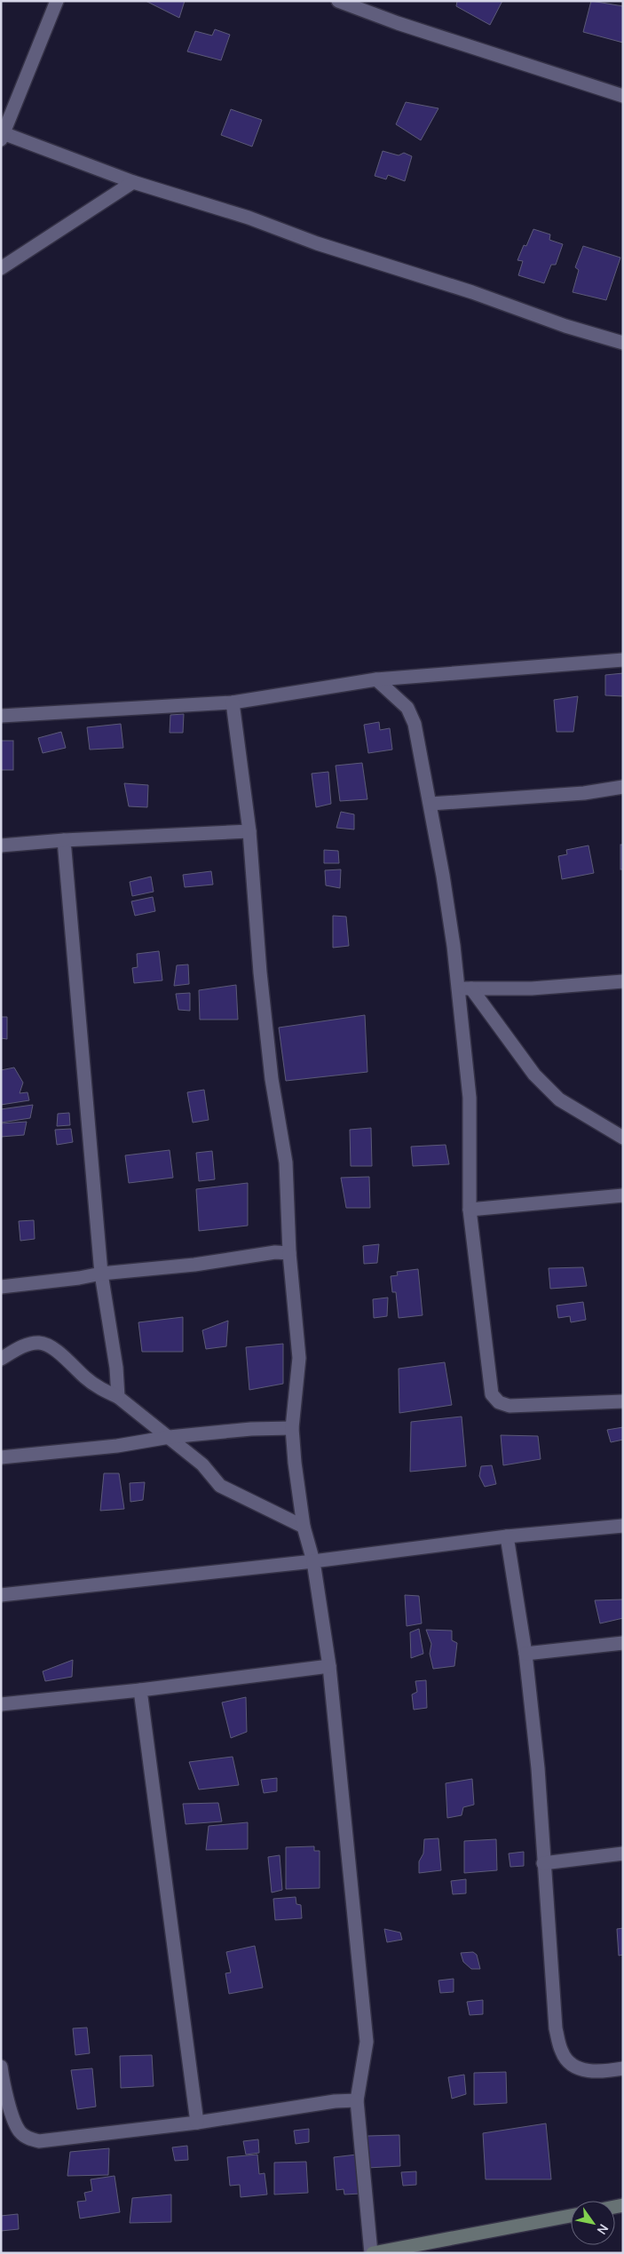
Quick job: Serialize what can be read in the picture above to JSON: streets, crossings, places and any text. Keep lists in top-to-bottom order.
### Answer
{
  "north": "bottom right"
}
